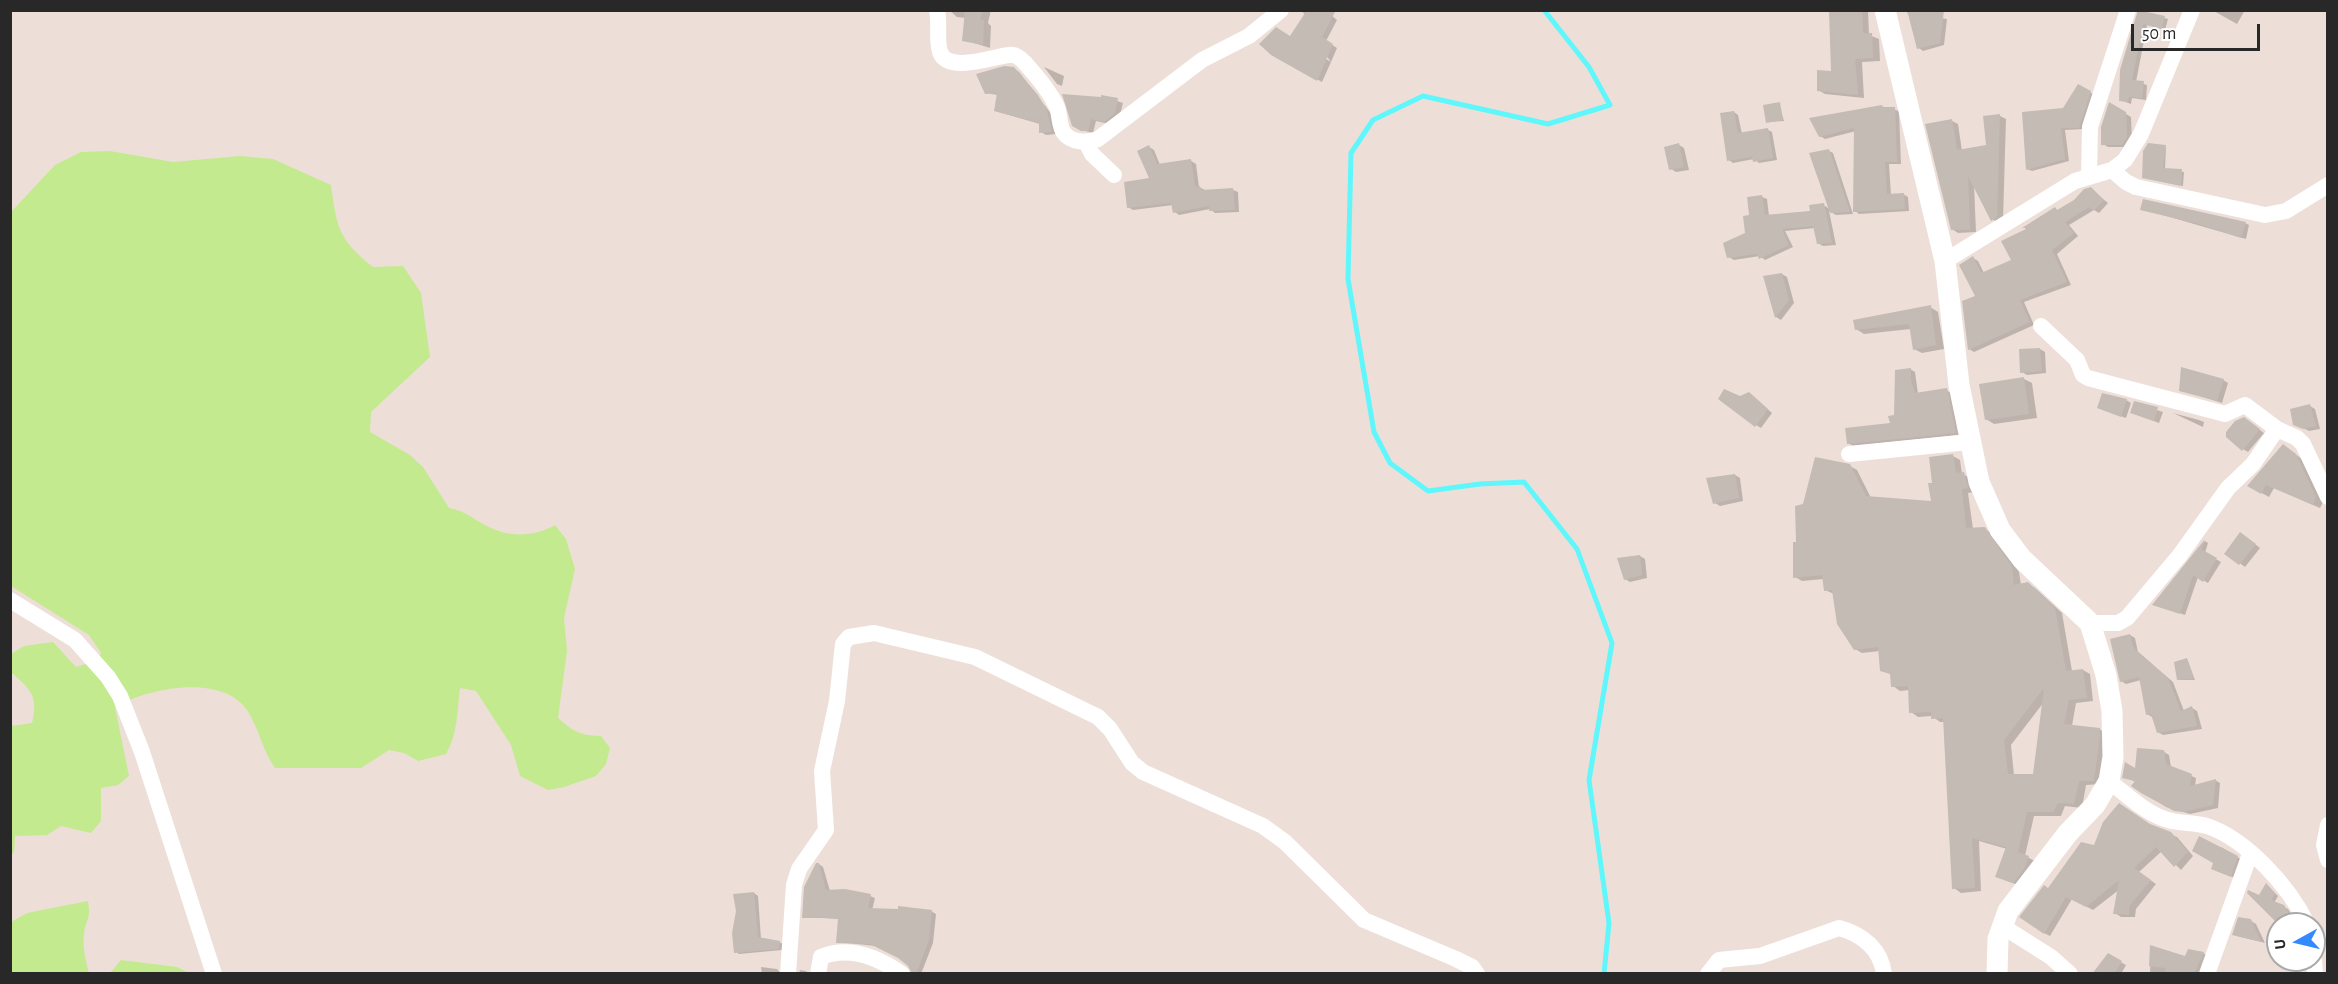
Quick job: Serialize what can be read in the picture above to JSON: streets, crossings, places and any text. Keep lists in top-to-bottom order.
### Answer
{
  "scale_bar": "50 m",
  "north": "left"
}
